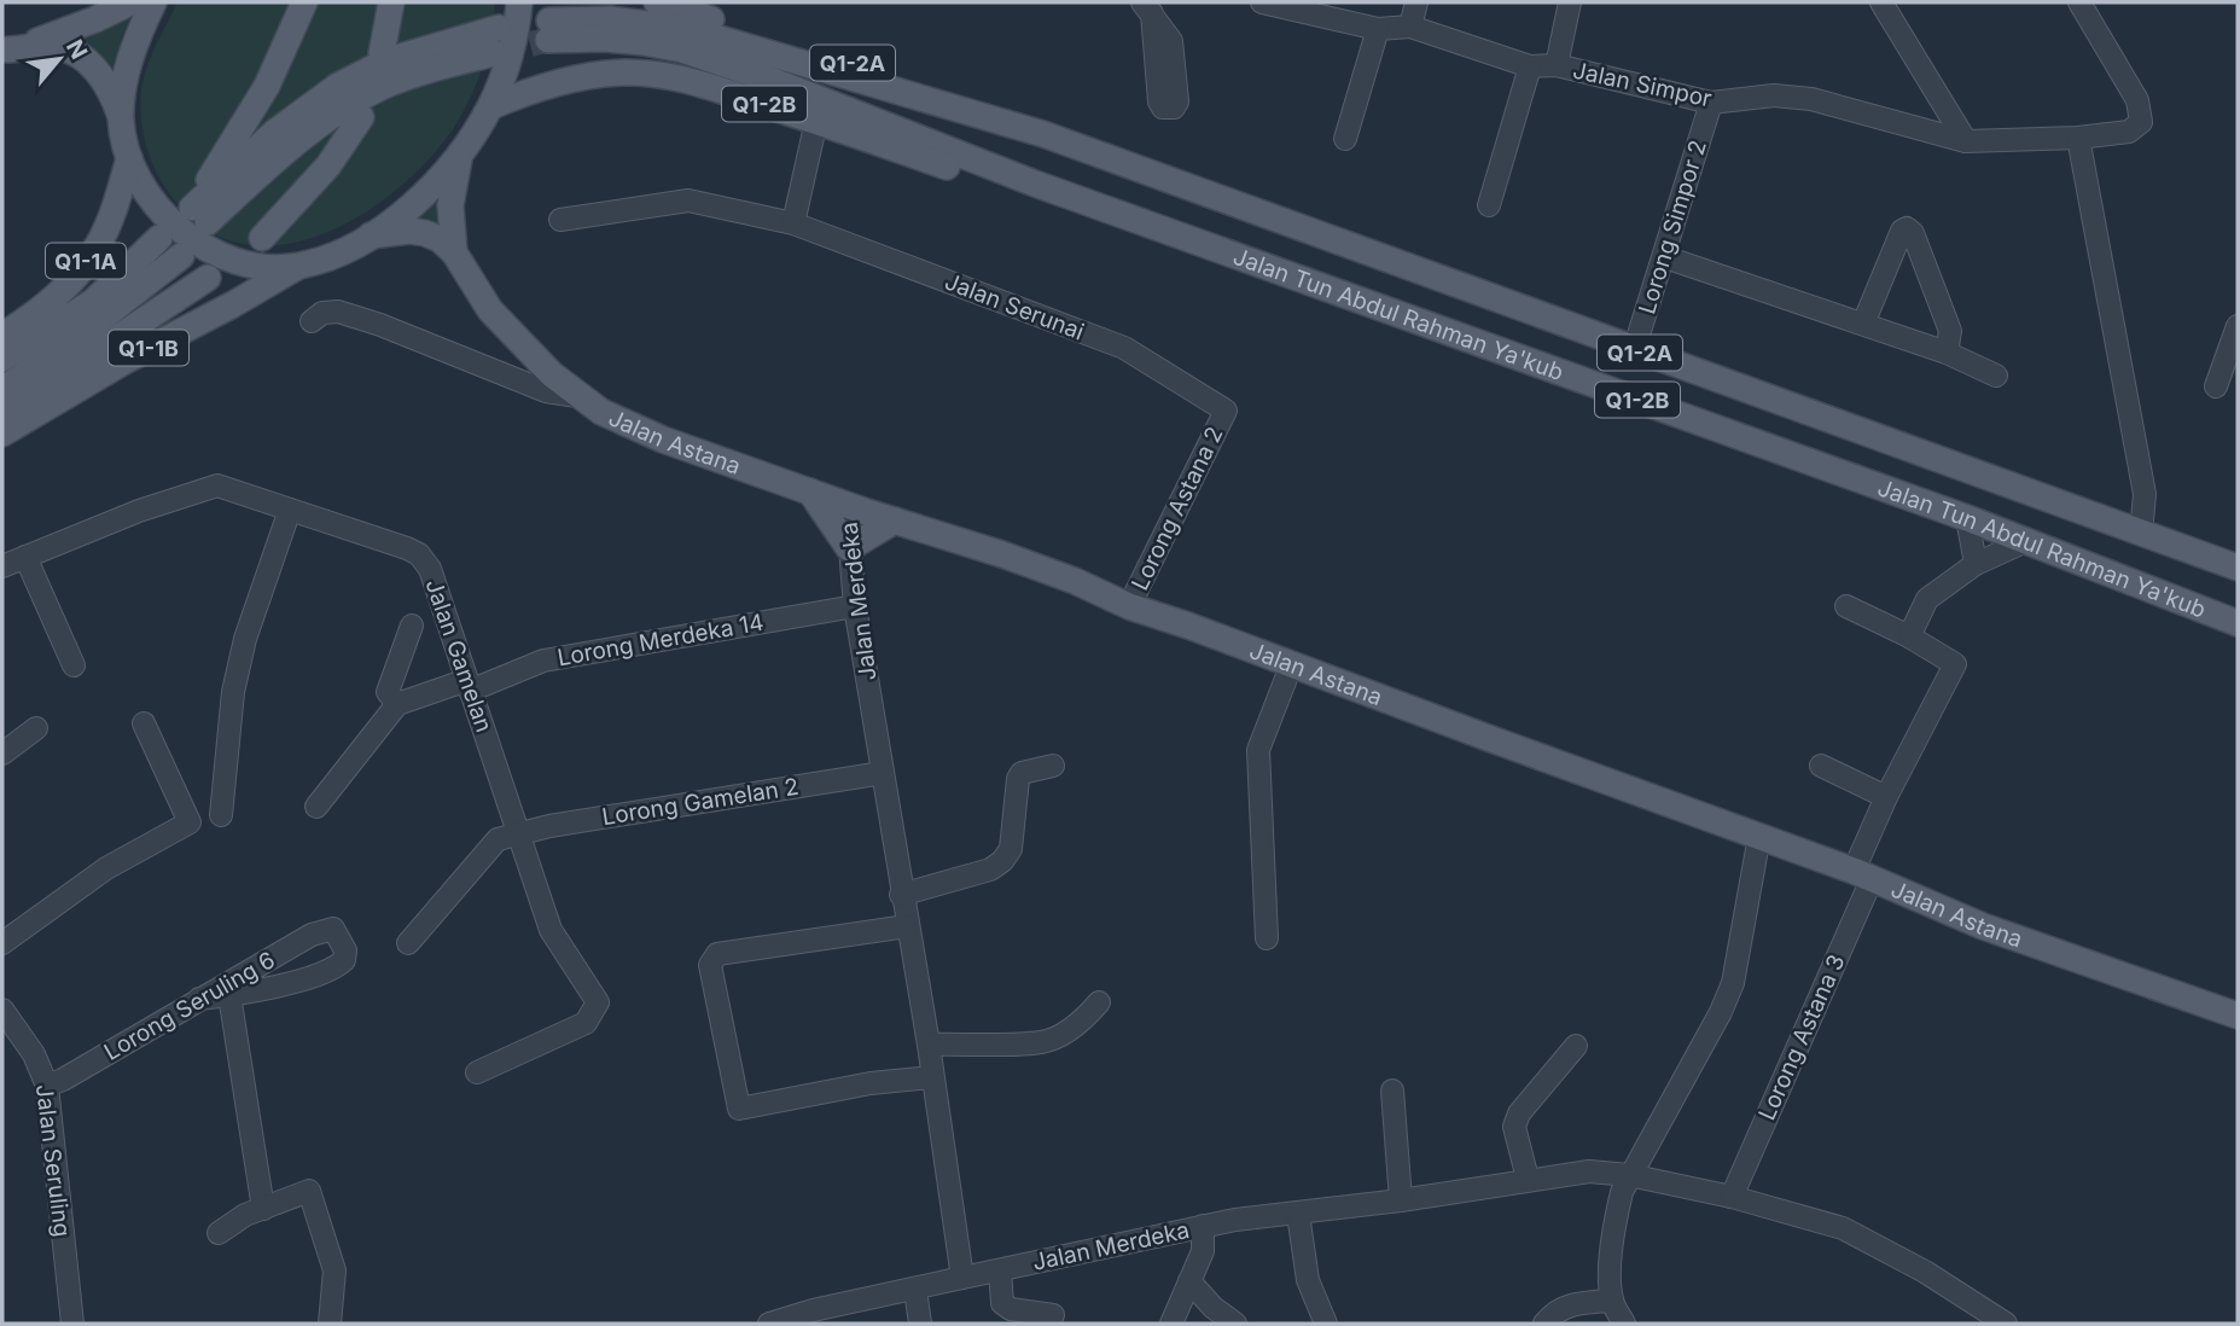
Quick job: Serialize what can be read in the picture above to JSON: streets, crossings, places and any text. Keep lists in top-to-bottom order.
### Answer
{
  "streets": {
    "main road": [
      "Q1-2A",
      "Q1-2B",
      "Q1-1A",
      "Jalan Tun Abdul Rahman Ya'kub",
      "Q1-1B",
      "Jalan Astana"
    ],
    "street": [
      "Jalan Simpor",
      "Lorong Simpor 2",
      "Jalan Serunai",
      "Lorong Astana 2",
      "Jalan Merdeka",
      "Lorong Merdeka 14",
      "Jalan Gamelan",
      "Lorong Gamelan 2",
      "Lorong Seruling 6",
      "Lorong Astana 3",
      "Jalan Seruling"
    ]
  },
  "crossings": [
    ["Q1-2A", "Jalan Tun Abdul Rahman Ya'kub"],
    ["Jalan Simpor", "Lorong Simpor 2"],
    ["Q1-2B", "Jalan Tun Abdul Rahman Ya'kub"],
    ["Lorong Simpor 2", "Jalan Tun Abdul Rahman Ya'kub"],
    ["Jalan Serunai", "Lorong Astana 2"],
    ["Jalan Astana", "Lorong Astana 2"],
    ["Jalan Astana", "Jalan Merdeka"],
    ["Jalan Astana", "Lorong Astana 3"],
    ["Jalan Merdeka", "Lorong Merdeka 14"],
    ["Jalan Merdeka", "Lorong Gamelan 2"],
    ["Jalan Merdeka", "Lorong Astana 3"],
    ["Lorong Merdeka 14", "Jalan Gamelan"],
    ["Jalan Gamelan", "Lorong Gamelan 2"],
    ["Lorong Seruling 6", "Jalan Seruling"]
  ],
  "north": "top right"
}
